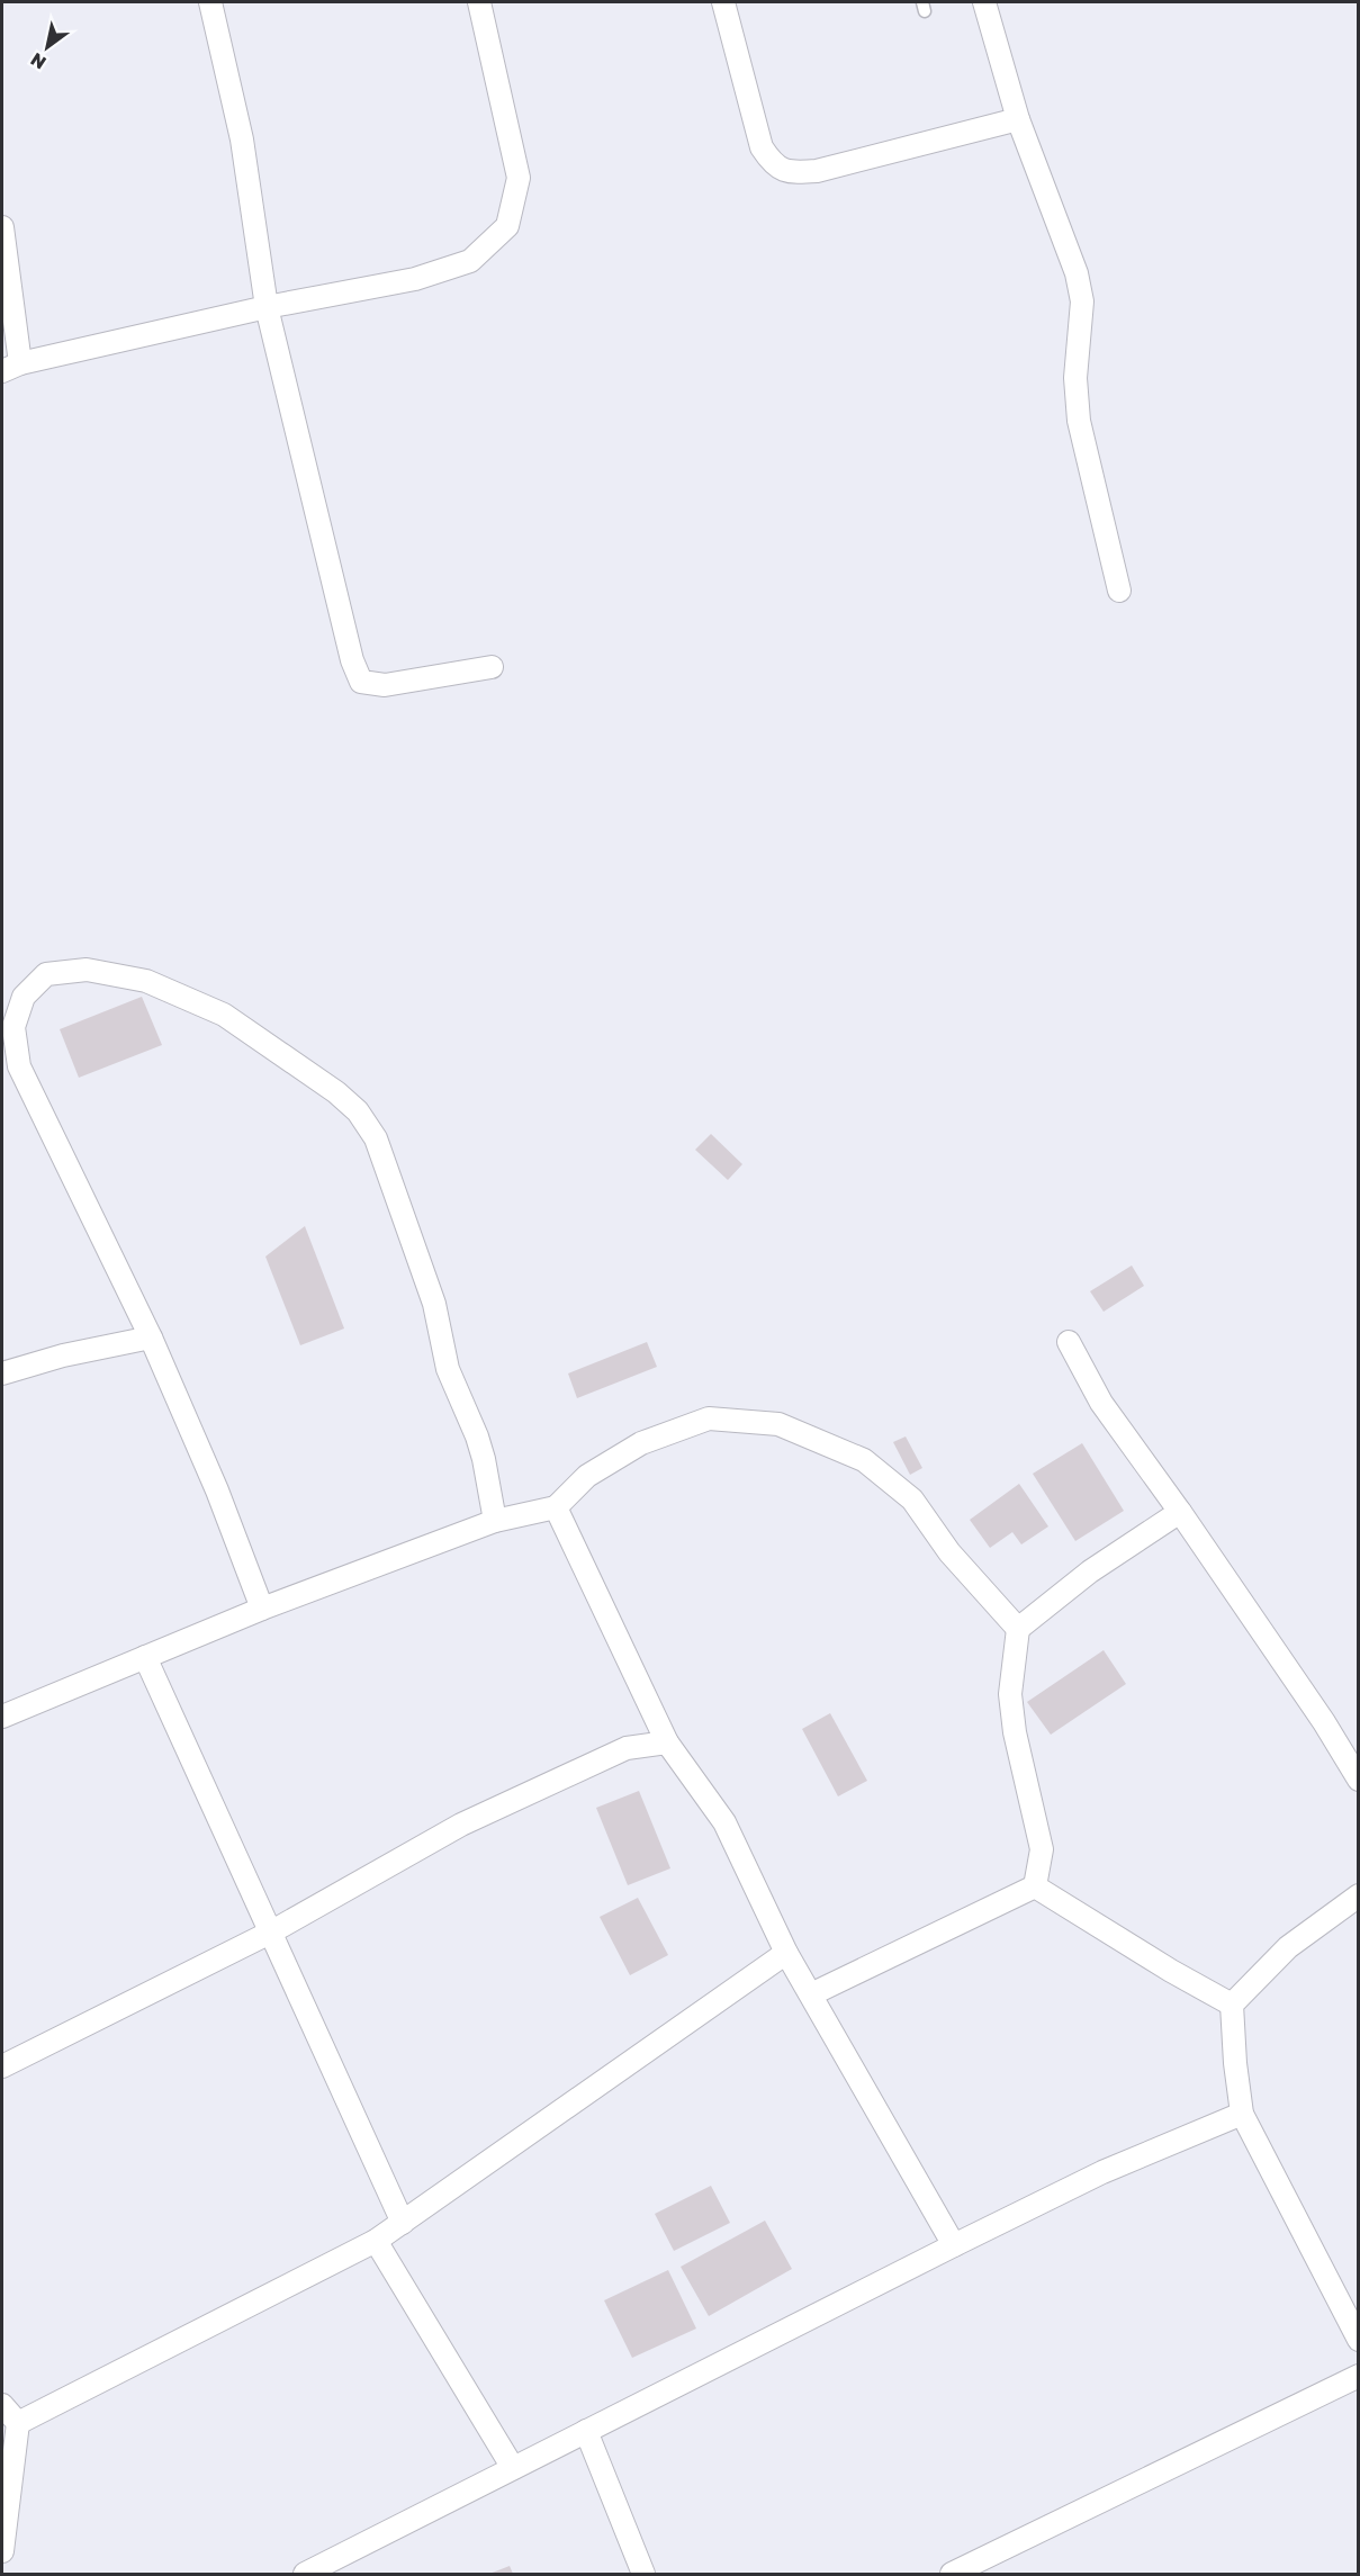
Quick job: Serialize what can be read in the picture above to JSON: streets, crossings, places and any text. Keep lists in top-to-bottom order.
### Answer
{
  "north": "bottom left"
}
